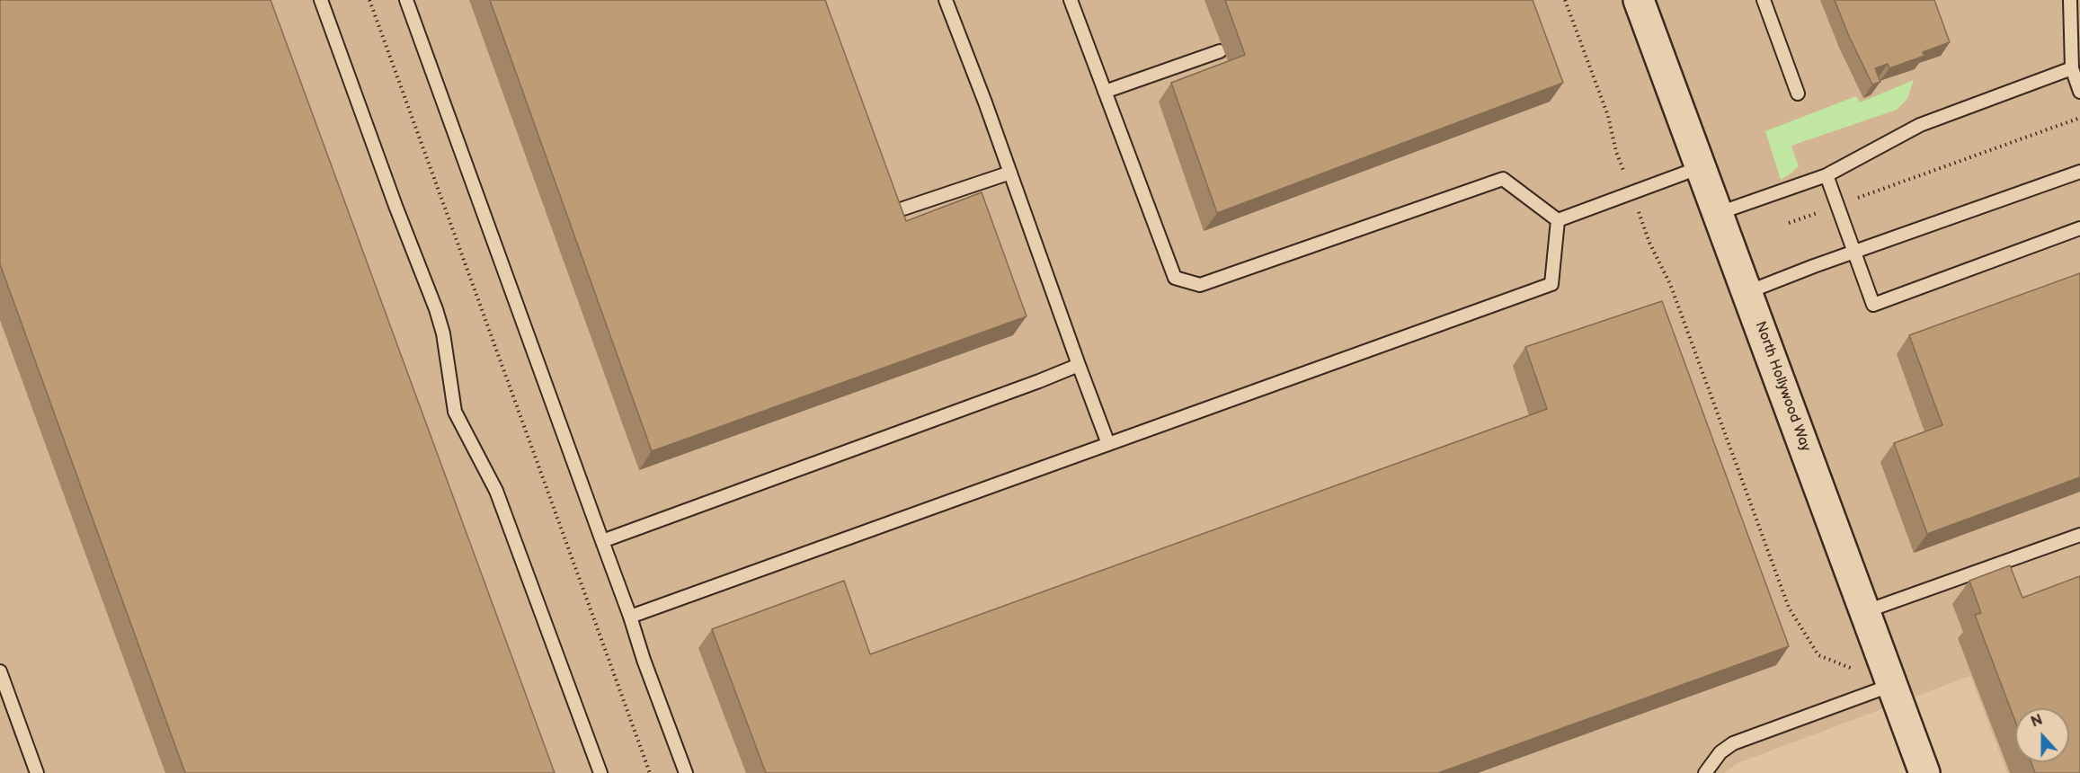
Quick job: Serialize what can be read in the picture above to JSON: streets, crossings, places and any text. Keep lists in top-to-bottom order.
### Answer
{
  "streets": {
    "main road": ["North Hollywood Way"]
  },
  "north": "top"
}
